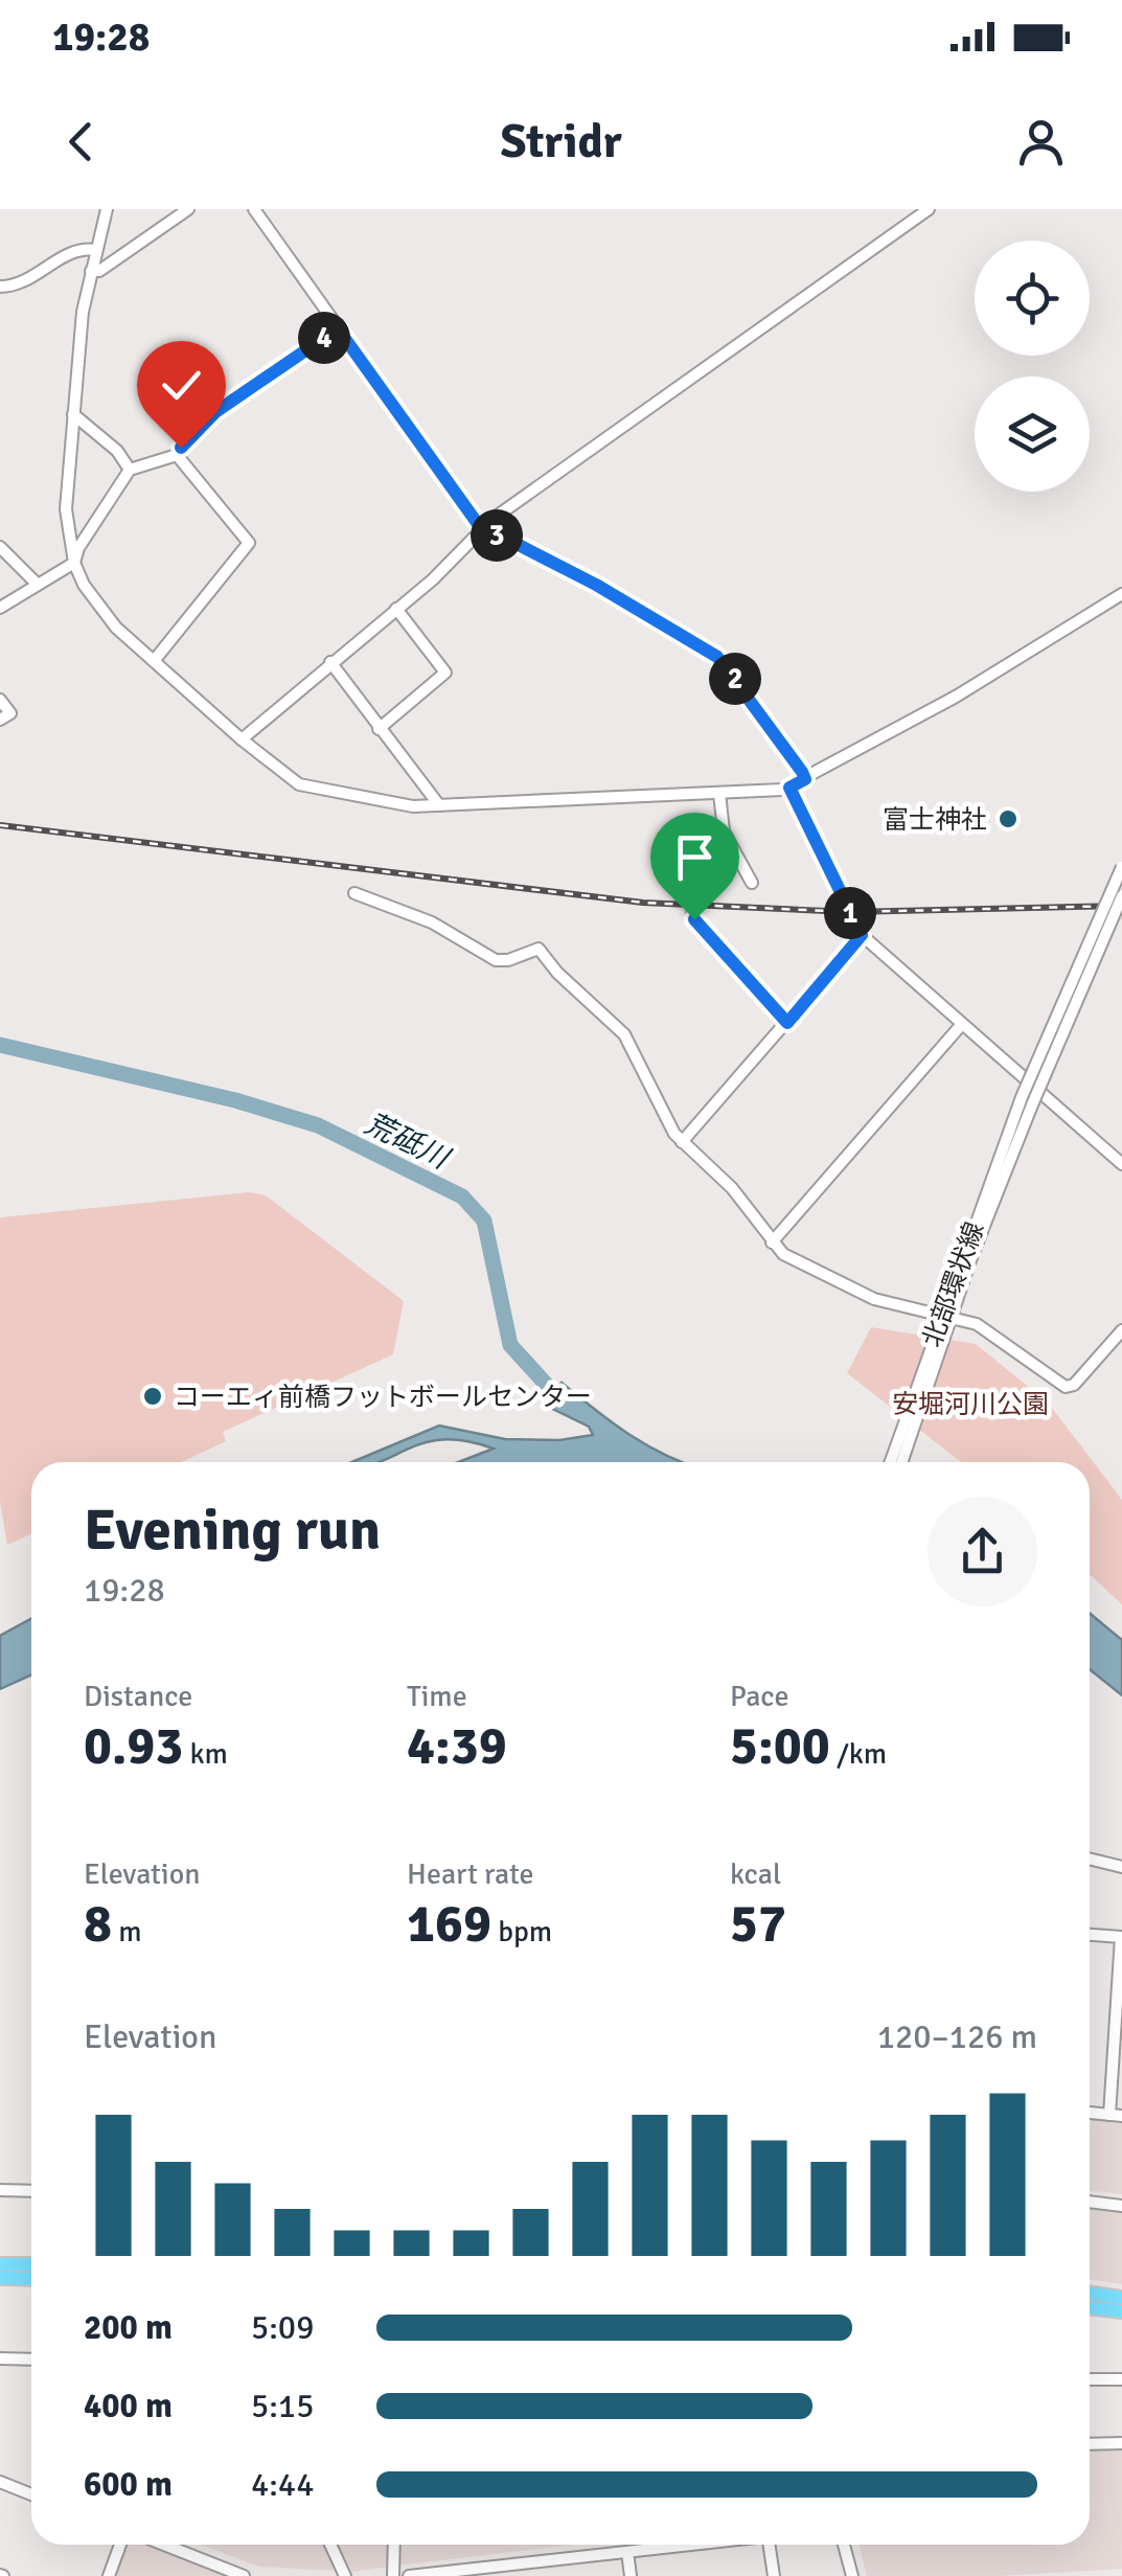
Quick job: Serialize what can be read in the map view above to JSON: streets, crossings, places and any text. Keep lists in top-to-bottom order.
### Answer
{
  "streets": {
    "street": ["北部環状線"]
  },
  "water": ["荒砥川"],
  "parks": ["安堀河川公園"],
  "places": ["富士神社", "コーエィ前橋フットボールセンター"],
  "page": {
    "status": "19:28",
    "header": "Stridr",
    "pins": [
      "4",
      "3",
      "2",
      "1"
    ],
    "heading": ["Evening run", "19:28"],
    "stats": [
      ["Distance", "0.93 km"],
      ["Time", "4:39"],
      ["Pace", "5:00 /km"],
      ["Elevation", "8 m"],
      ["Heart rate", "169 bpm"],
      ["kcal", "57"]
    ],
    "chart": ["Elevation", "120–126 m"],
    "list": [
      {
        "name": "200 m",
        "note": "5:09"
      },
      {
        "name": "400 m",
        "note": "5:15"
      },
      {
        "name": "600 m",
        "note": "4:44"
      }
    ]
  }
}
